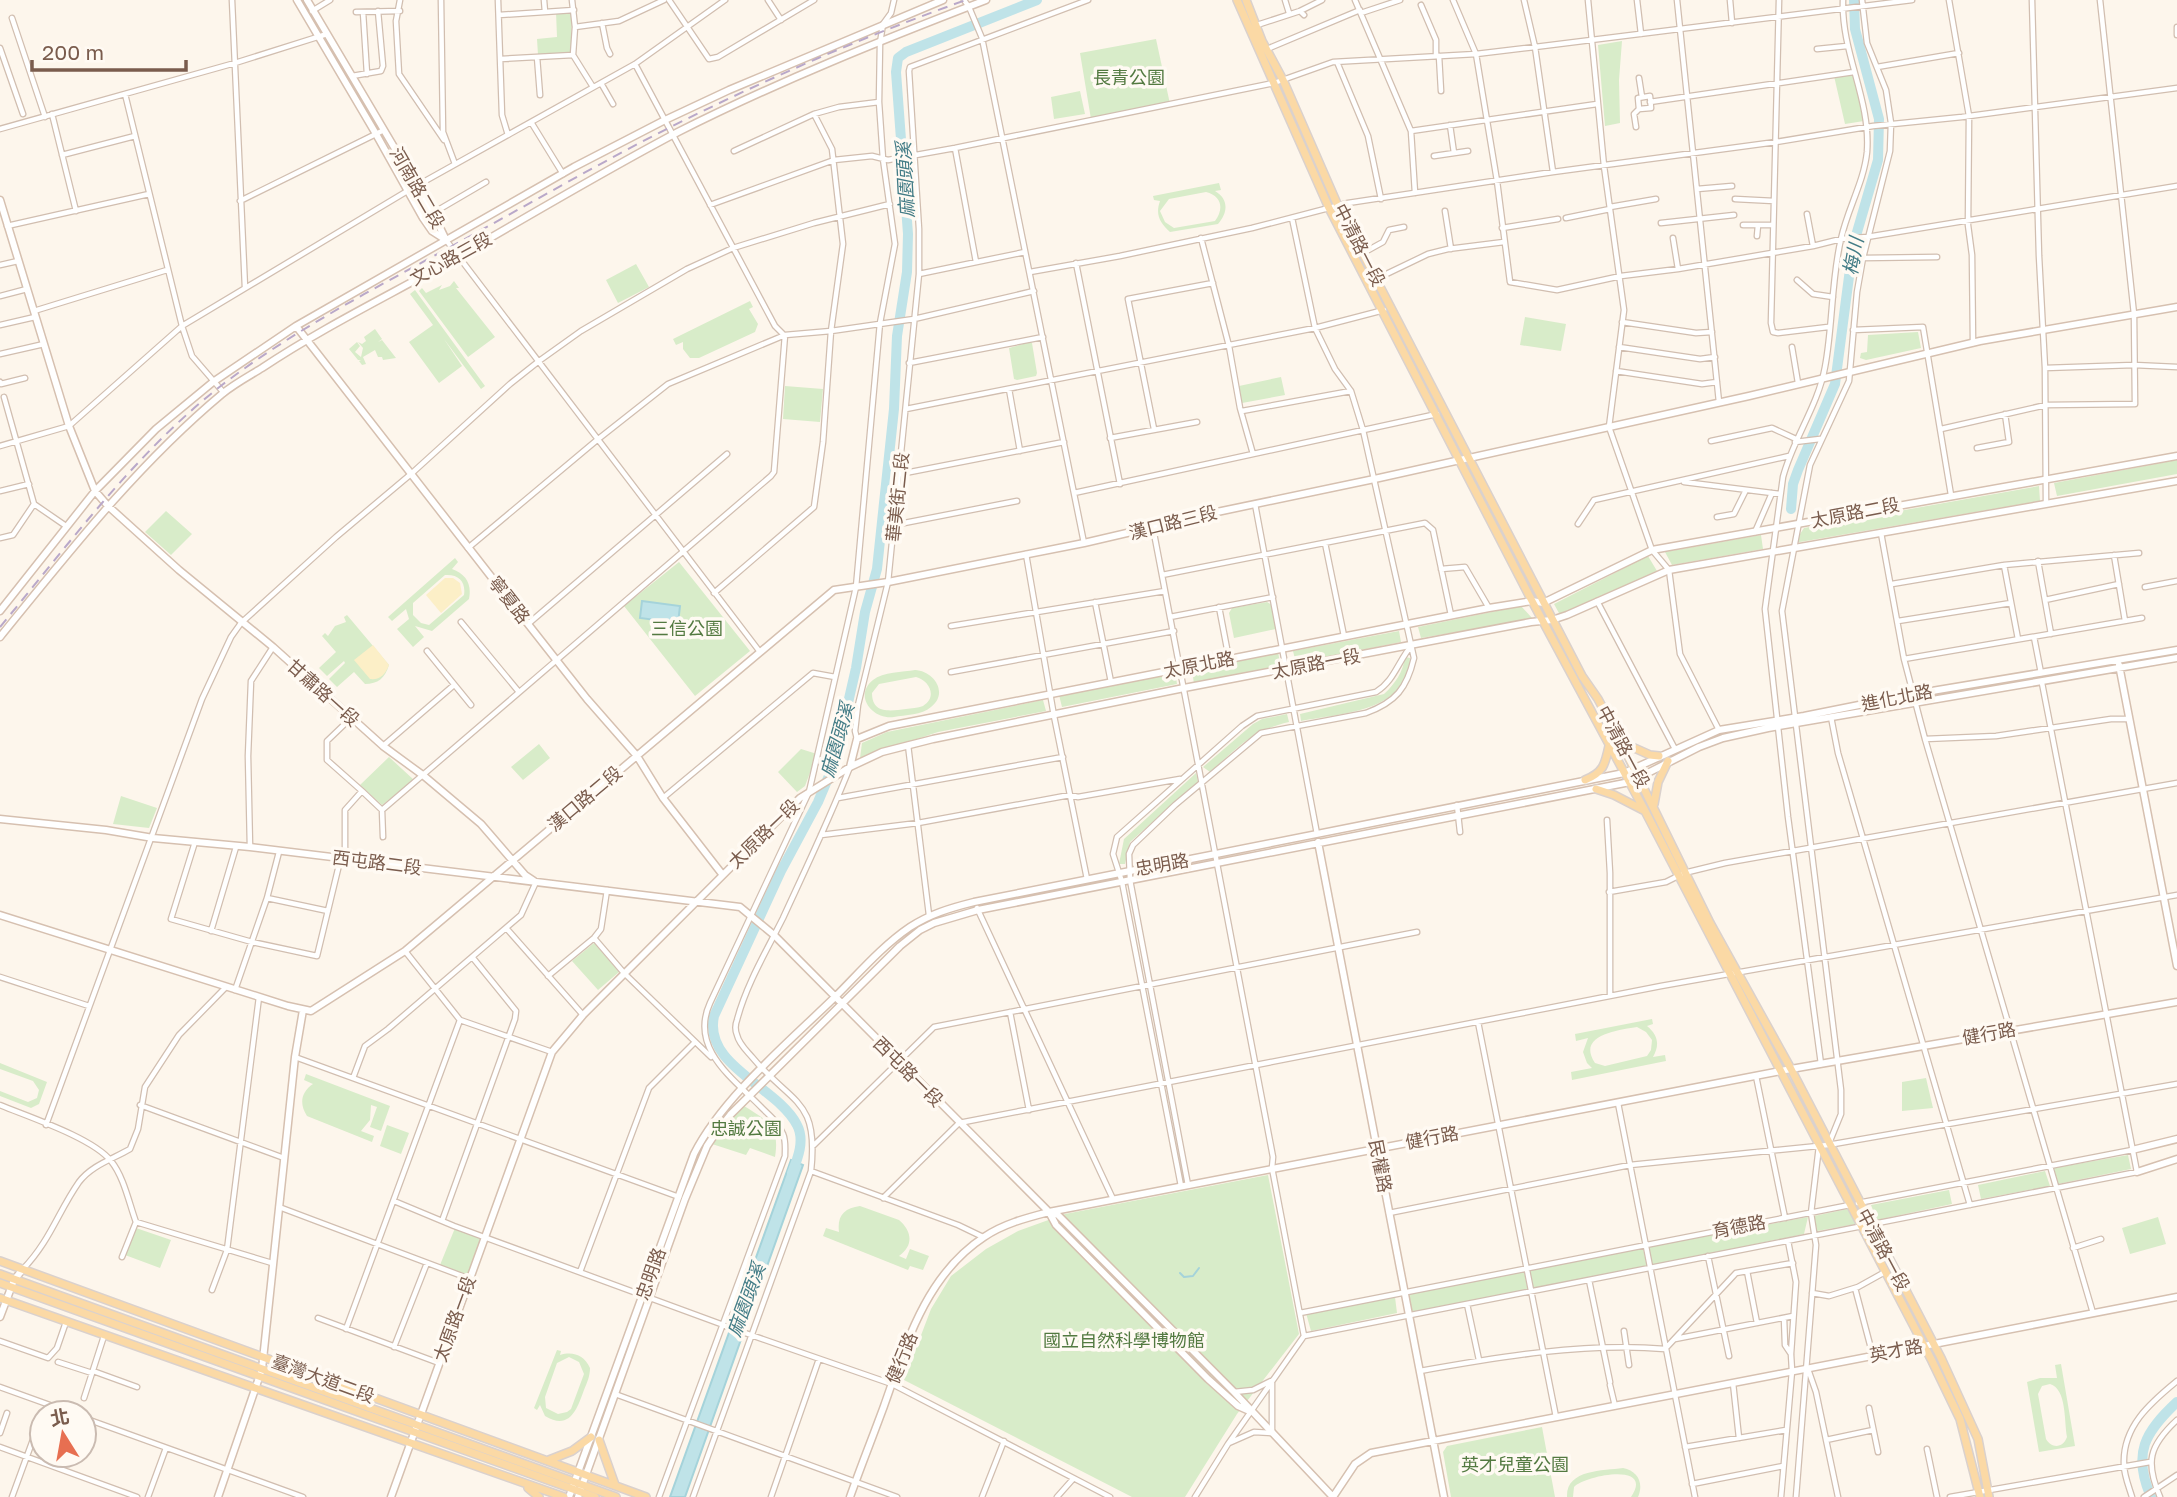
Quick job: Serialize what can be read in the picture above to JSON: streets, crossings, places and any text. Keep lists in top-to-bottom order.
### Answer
{
  "streets": {
    "main road": ["中清路一段", "臺灣大道二段"],
    "street": [
      "河南路二段",
      "文心路三段",
      "華美街二段",
      "太原路二段",
      "漢口路三段",
      "寧夏路",
      "太原路一段",
      "太原北路",
      "甘肅路一段",
      "進化北路",
      "漢口路二段",
      "西屯路二段",
      "忠明路",
      "健行路",
      "西屯路一段",
      "民權路",
      "育德路",
      "英才路"
    ]
  },
  "crossings": [
    ["河南路二段", "文心路三段"],
    ["中清路一段", "太原路二段"],
    ["中清路一段", "漢口路三段"],
    ["中清路一段", "太原路一段"],
    ["中清路一段", "太原北路"],
    ["中清路一段", "進化北路"],
    ["中清路一段", "忠明路"],
    ["中清路一段", "健行路"],
    ["中清路一段", "育德路"],
    ["中清路一段", "英才路"],
    ["文心路三段", "寧夏路"],
    ["文心路三段", "甘肅路一段"],
    ["華美街二段", "漢口路三段"],
    ["華美街二段", "太原路一段"],
    ["華美街二段", "太原北路"],
    ["華美街二段", "忠明路"],
    ["華美街二段", "西屯路一段"],
    ["太原路二段", "太原路一段"],
    ["太原路二段", "太原北路"],
    ["漢口路三段", "漢口路二段"],
    ["寧夏路", "太原路一段"],
    ["寧夏路", "漢口路二段"],
    ["太原路一段", "西屯路二段"],
    ["太原路一段", "臺灣大道二段"],
    ["甘肅路一段", "漢口路二段"],
    ["甘肅路一段", "西屯路二段"],
    ["進化北路", "忠明路"],
    ["漢口路二段", "西屯路二段"],
    ["西屯路二段", "西屯路一段"],
    ["忠明路", "西屯路一段"],
    ["忠明路", "民權路"],
    ["忠明路", "臺灣大道二段"],
    ["健行路", "西屯路一段"],
    ["健行路", "民權路"],
    ["西屯路一段", "英才路"],
    ["民權路", "育德路"],
    ["民權路", "英才路"]
  ],
  "water": ["麻園頭溪", "梅川"],
  "parks": [
    "長青公園",
    "三信公園",
    "忠誠公園",
    "國立自然科學博物館",
    "英才兒童公園"
  ],
  "scale_bar": "200 m",
  "north": "top"
}
